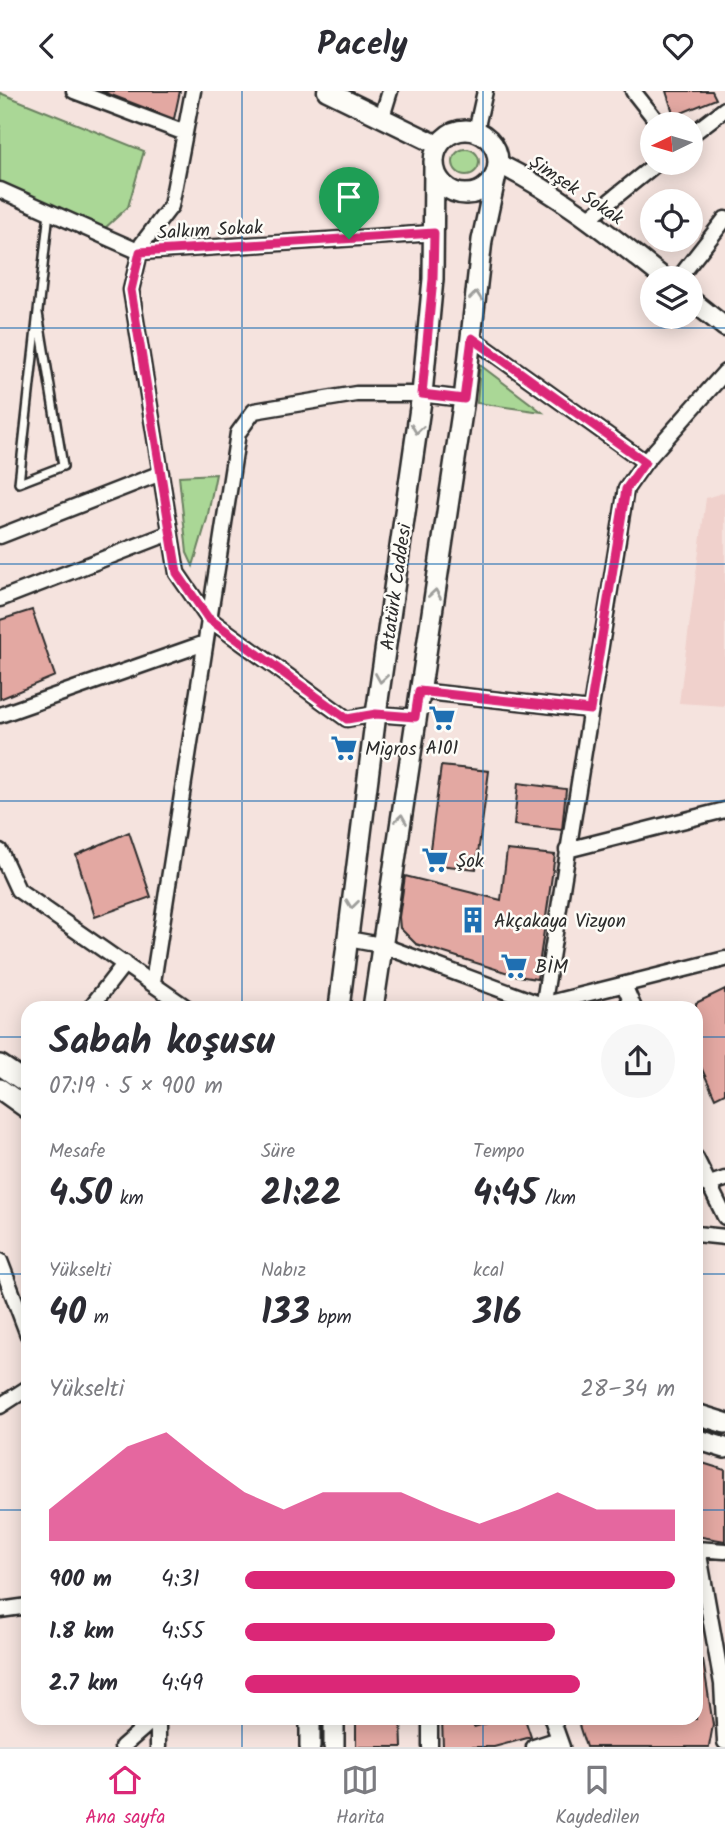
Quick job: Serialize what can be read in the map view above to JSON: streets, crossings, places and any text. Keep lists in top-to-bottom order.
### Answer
{
  "streets": {
    "main road": ["Atatürk Caddesi"],
    "street": ["Şimşek Sokak", "Salkım Sokak"]
  },
  "crossings": [
    ["Şimşek Sokak", "Atatürk Caddesi"],
    ["Salkım Sokak", "Atatürk Caddesi"]
  ],
  "places": {
    "supermarket": [
      "A101",
      "Migros",
      "Şok",
      "BİM"
    ],
    "building": ["Akçakaya Vizyon"]
  },
  "north": "left",
  "page": {
    "header": "Pacely",
    "heading": ["Sabah koşusu", "07:19 · 5 × 900 m"],
    "stats": [
      ["Mesafe", "4.50 km"],
      ["Süre", "21:22"],
      ["Tempo", "4:45 /km"],
      ["Yükselti", "40 m"],
      ["Nabız", "133 bpm"],
      ["kcal", "316"]
    ],
    "chart": ["Yükselti", "28–34 m"],
    "list": [
      {
        "name": "900 m",
        "note": "4:31"
      },
      {
        "name": "1.8 km",
        "note": "4:55"
      },
      {
        "name": "2.7 km",
        "note": "4:49"
      }
    ],
    "tabs": ["Ana sayfa", "Harita", "Kaydedilen"]
  }
}
